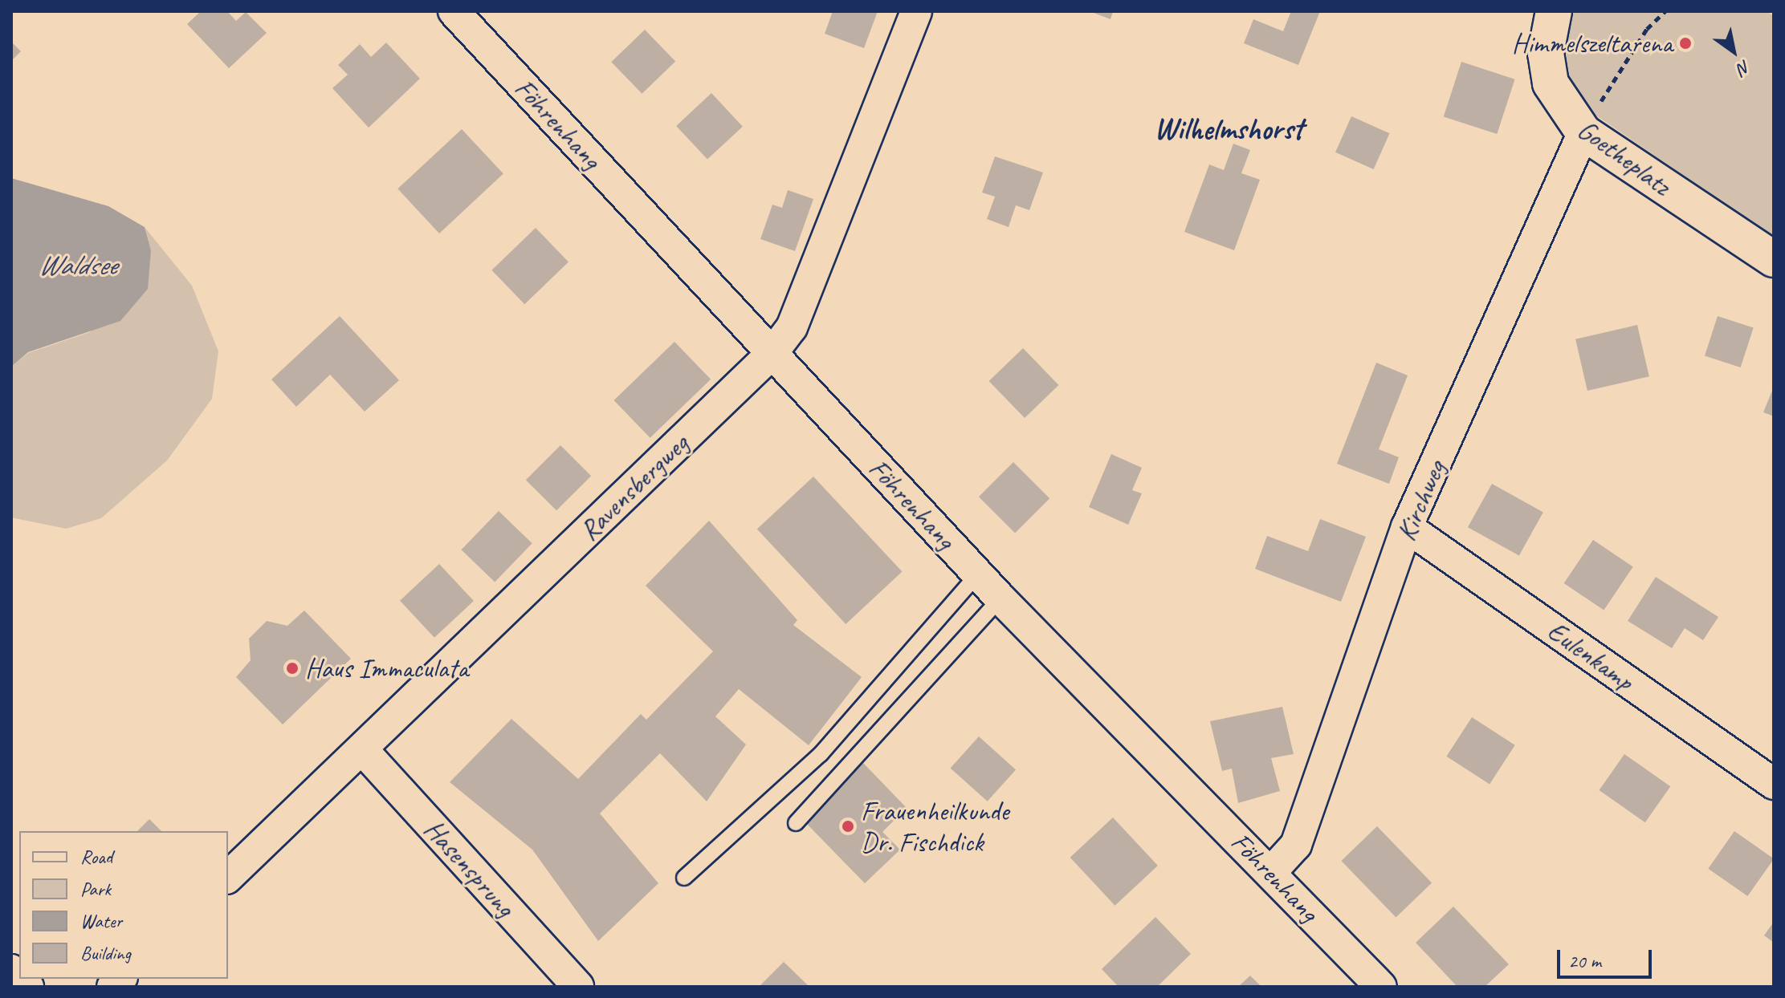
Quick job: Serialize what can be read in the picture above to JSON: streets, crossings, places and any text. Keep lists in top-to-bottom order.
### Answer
{
  "streets": {
    "street": [
      "Föhrenhang",
      "Goetheplatz",
      "Ravensbergweg",
      "Kirchweg",
      "Eulenkamp",
      "Hasensprung"
    ]
  },
  "crossings": [
    ["Föhrenhang", "Ravensbergweg"],
    ["Föhrenhang", "Kirchweg"],
    ["Goetheplatz", "Kirchweg"],
    ["Ravensbergweg", "Hasensprung"],
    ["Kirchweg", "Eulenkamp"]
  ],
  "districts": ["Wilhelmshorst"],
  "water": ["Waldsee"],
  "places": ["Himmelszeltarena", "Haus Immaculata", "Frauenheilkunde Dr. Fischdick"],
  "legend": [
    "Road",
    "Park",
    "Water",
    "Building"
  ],
  "scale_bar": "20 m",
  "north": "bottom right"
}
